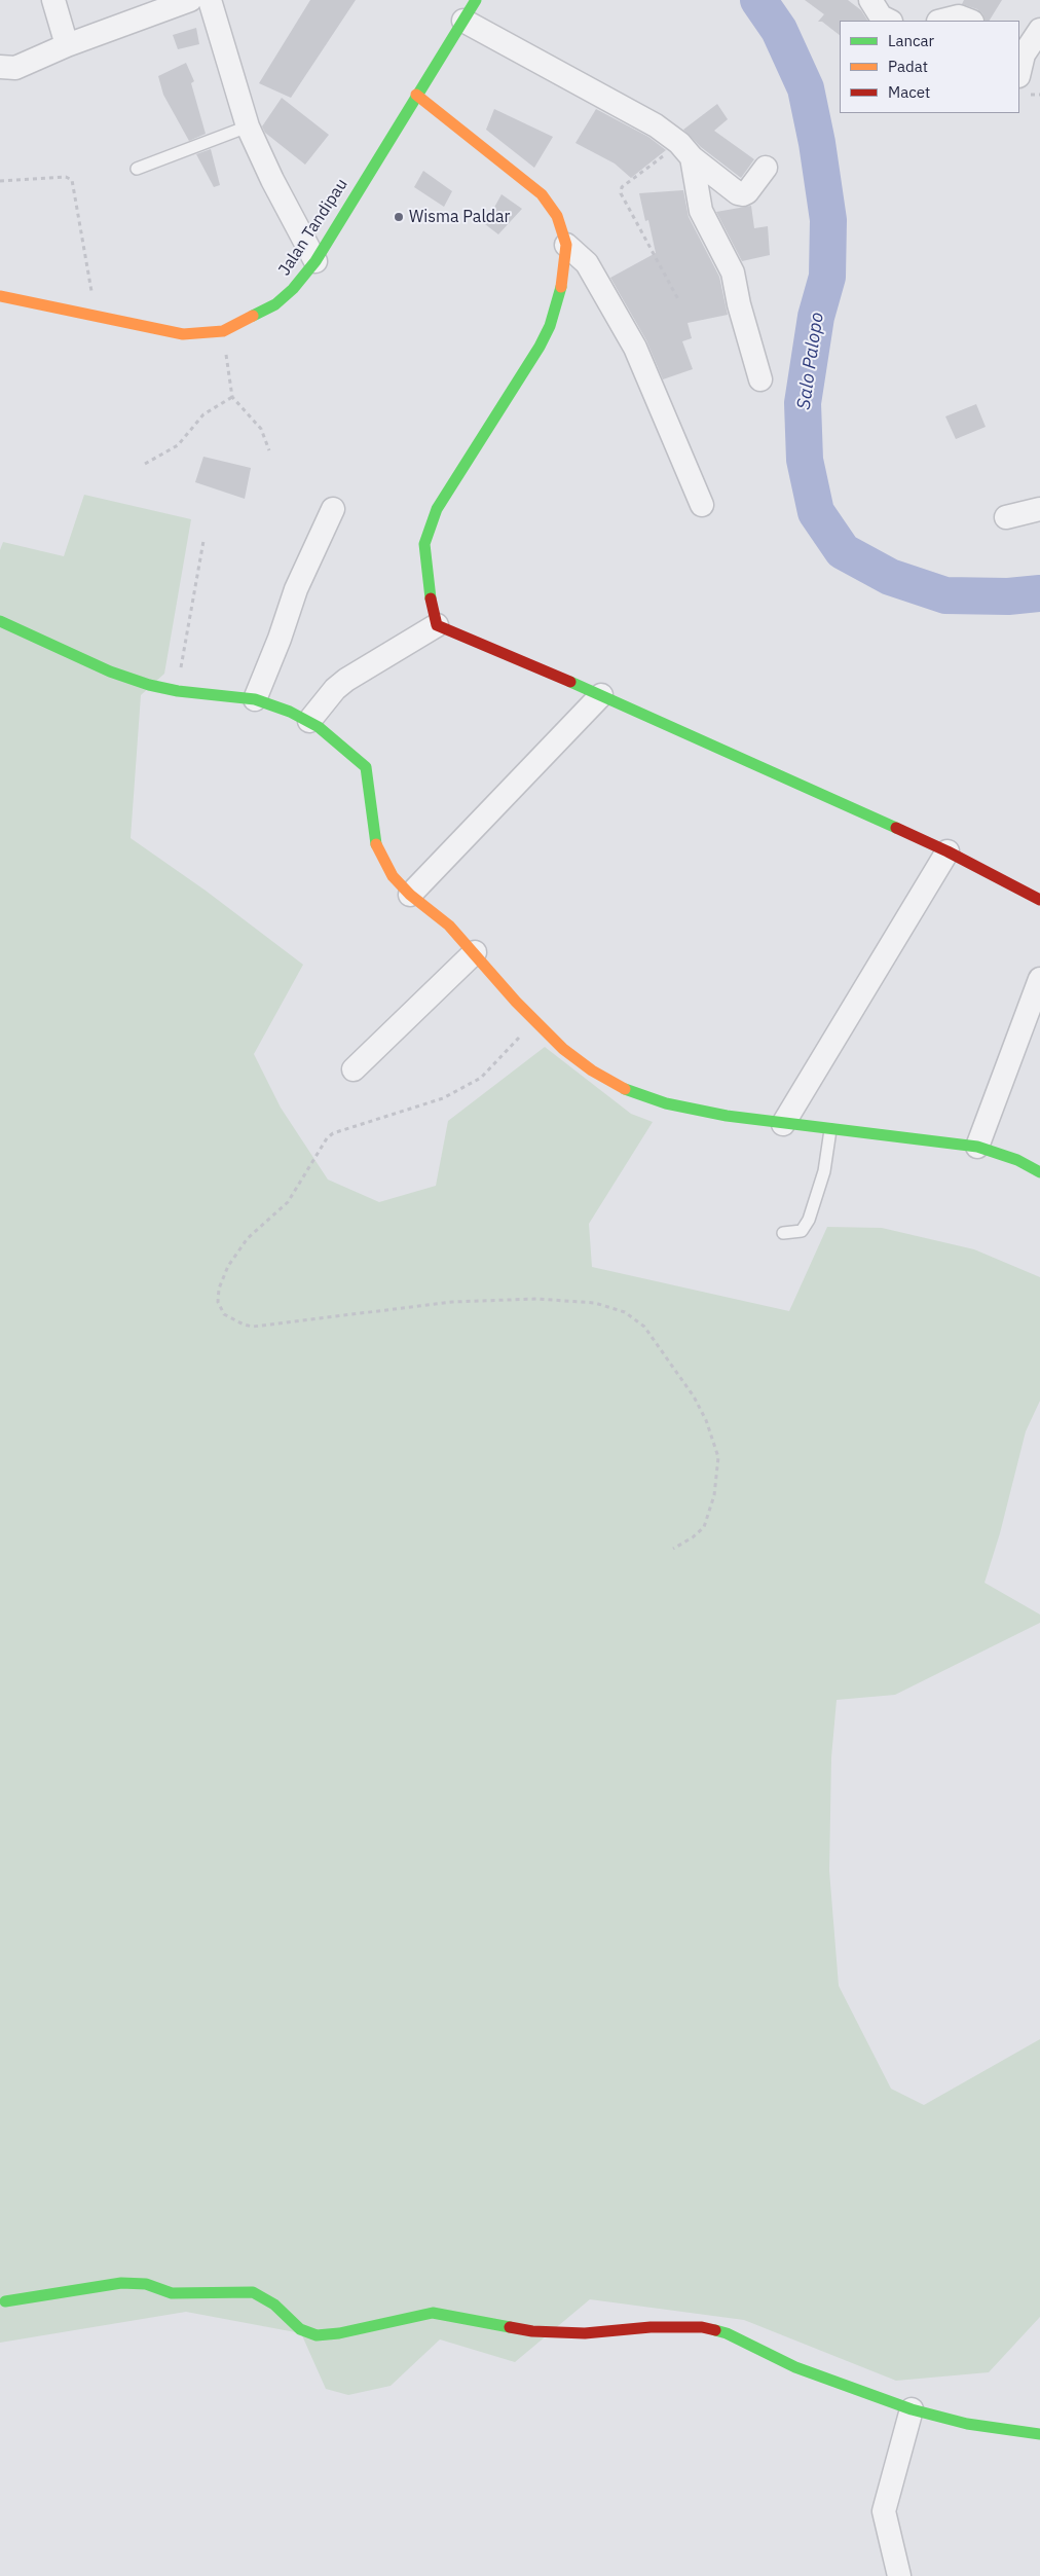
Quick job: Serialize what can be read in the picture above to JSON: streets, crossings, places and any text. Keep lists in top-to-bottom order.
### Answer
{
  "streets": {
    "street": ["Jalan Tandipau"]
  },
  "water": ["Salo Palopo"],
  "places": ["Wisma Paldar"],
  "legend": ["Lancar", "Padat", "Macet"]
}
